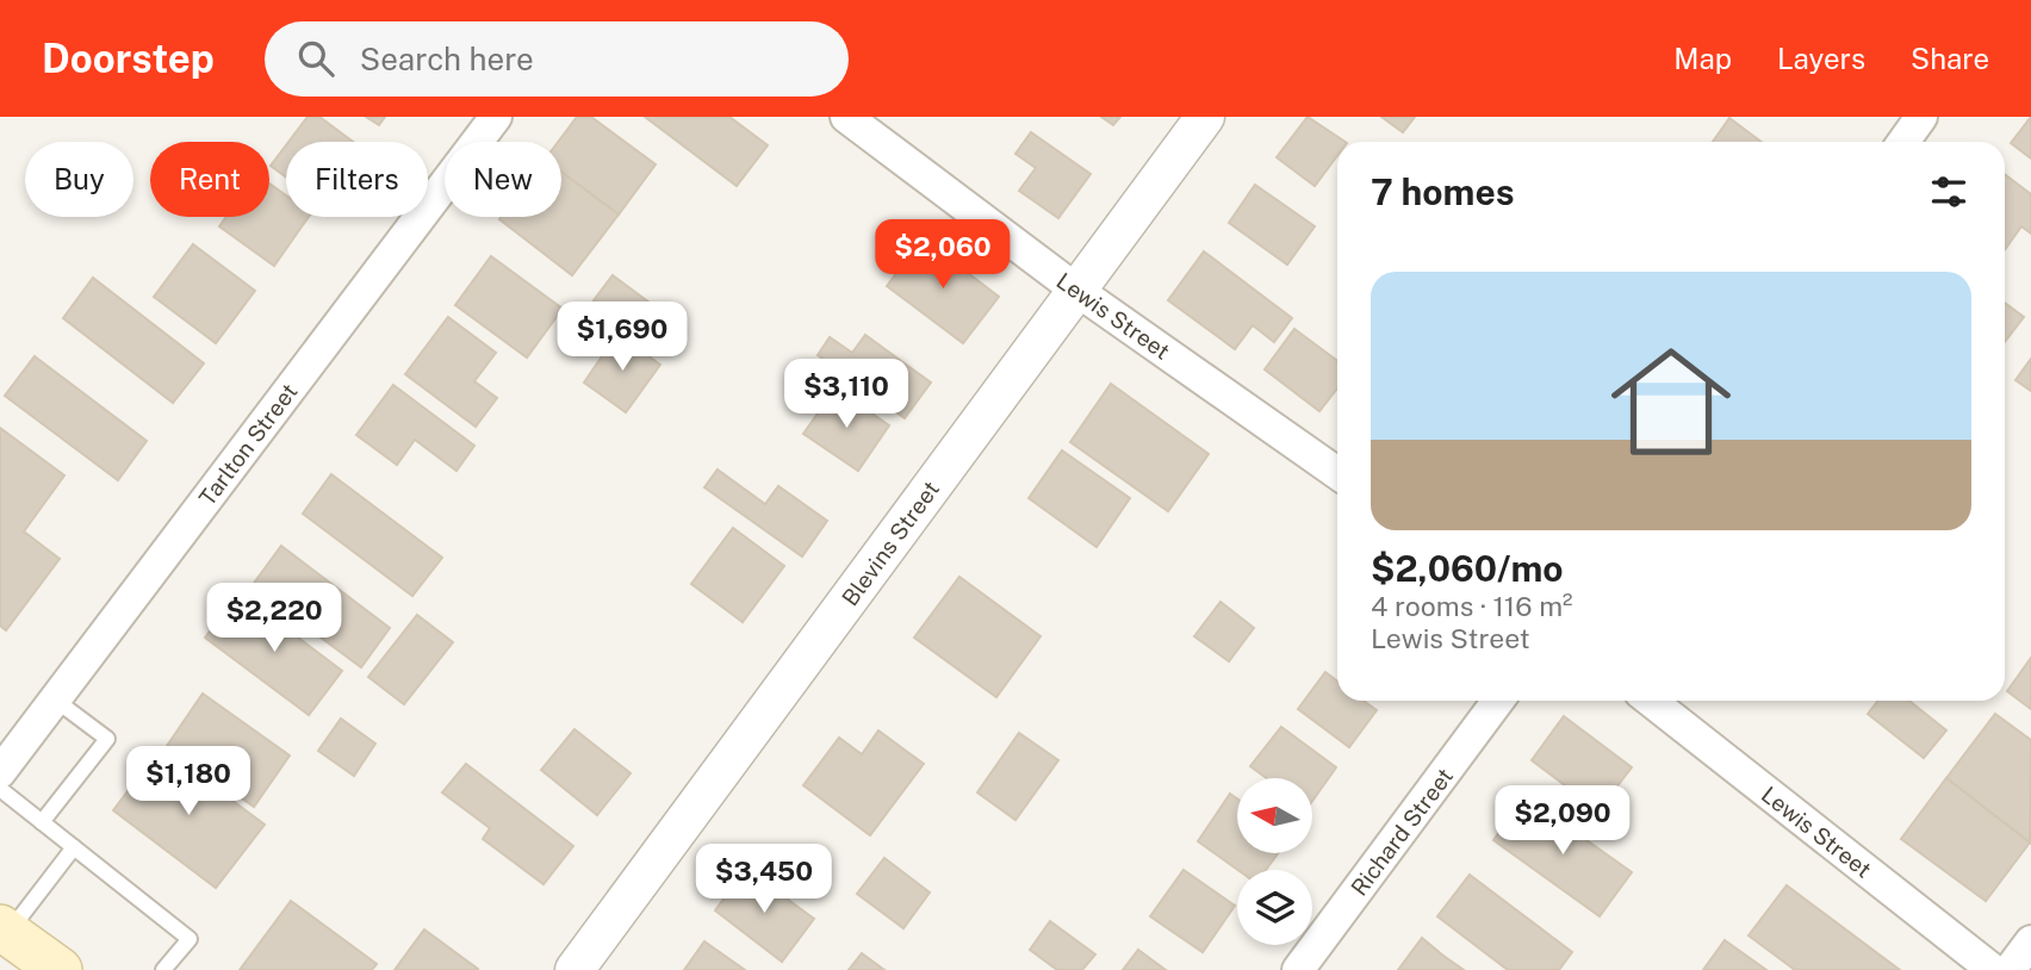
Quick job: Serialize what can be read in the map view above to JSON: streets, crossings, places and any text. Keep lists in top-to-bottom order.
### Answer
{
  "streets": {
    "street": [
      "Lewis Street",
      "Tarlton Street",
      "Blevins Street",
      "Richard Street"
    ]
  },
  "crossings": [
    ["Lewis Street", "Blevins Street"]
  ],
  "north": "left",
  "page": {
    "header": "Doorstep",
    "search": "Search here",
    "nav": ["Map", "Layers", "Share"],
    "chip": [
      "Buy",
      "Rent",
      "Filters",
      "New"
    ],
    "heading": "7 homes",
    "price": [
      "$2,060",
      "$1,690",
      "$3,110",
      "$2,220",
      "$1,180",
      "$2,090",
      "$3,450"
    ],
    "list": [
      {
        "name": "$2,060/mo",
        "note": "4 rooms · 116 m² · Lewis Street"
      }
    ]
  }
}
